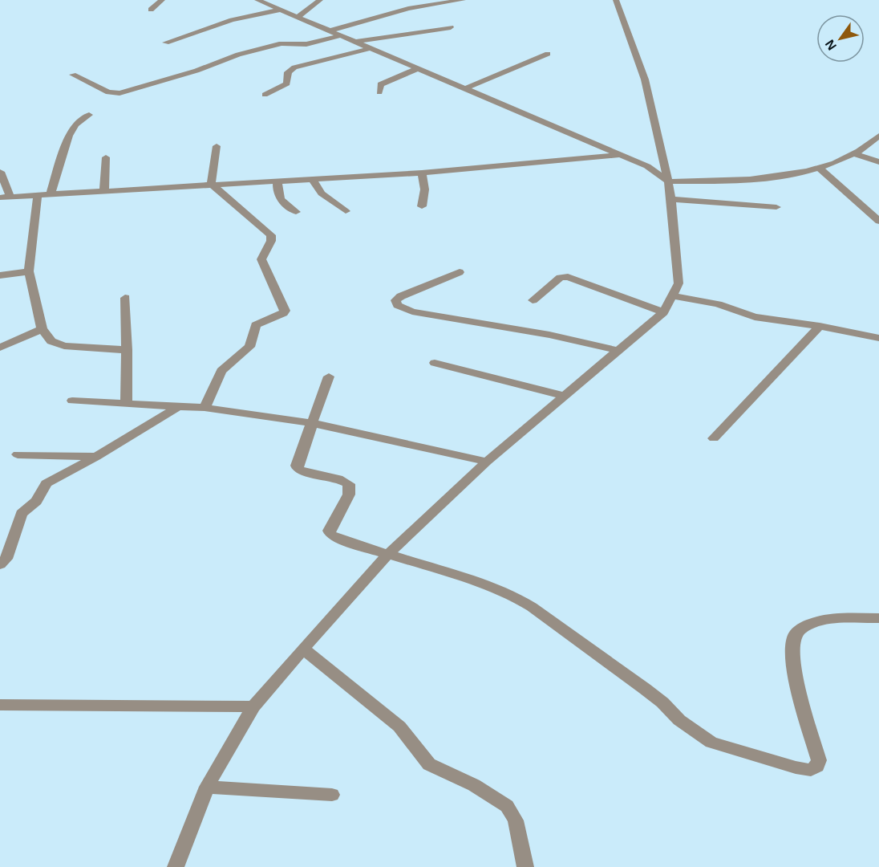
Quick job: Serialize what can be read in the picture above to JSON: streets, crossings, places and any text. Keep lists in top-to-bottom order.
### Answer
{
  "north": "bottom left"
}
